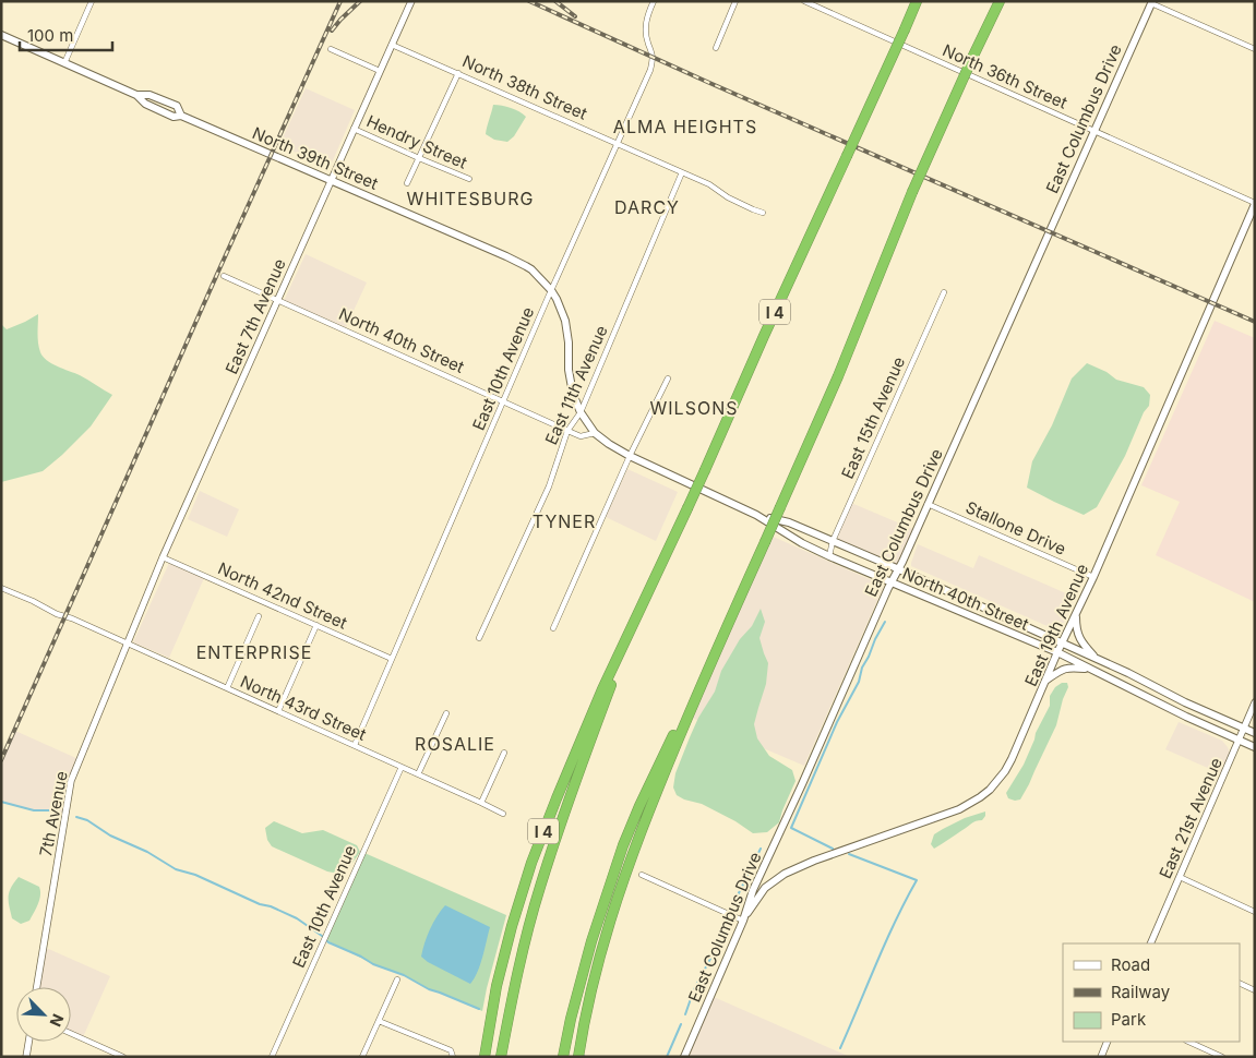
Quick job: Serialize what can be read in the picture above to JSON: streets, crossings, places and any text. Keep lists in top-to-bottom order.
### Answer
{
  "streets": {
    "highway": ["I 4"],
    "main road": [
      "East Columbus Drive",
      "North 39th Street",
      "North 40th Street",
      "East 19th Avenue"
    ],
    "street": [
      "North 36th Street",
      "North 38th Street",
      "Hendry Street",
      "East 7th Avenue",
      "East 10th Avenue",
      "East 11th Avenue",
      "East 15th Avenue",
      "Stallone Drive",
      "North 42nd Street",
      "North 43rd Street",
      "7th Avenue",
      "East 21st Avenue"
    ]
  },
  "crossings": [
    ["North 36th Street", "East Columbus Drive"],
    ["North 36th Street", "East 19th Avenue"],
    ["North 38th Street", "East 7th Avenue"],
    ["North 38th Street", "East 10th Avenue"],
    ["North 38th Street", "East 11th Avenue"],
    ["East Columbus Drive", "North 40th Street"],
    ["East Columbus Drive", "Stallone Drive"],
    ["East Columbus Drive", "East 19th Avenue"],
    ["Hendry Street", "East 7th Avenue"],
    ["North 39th Street", "East 7th Avenue"],
    ["North 39th Street", "North 40th Street"],
    ["North 39th Street", "East 10th Avenue"],
    ["East 7th Avenue", "North 40th Street"],
    ["East 7th Avenue", "North 42nd Street"],
    ["East 7th Avenue", "North 43rd Street"],
    ["East 7th Avenue", "7th Avenue"],
    ["North 40th Street", "East 10th Avenue"],
    ["North 40th Street", "East 11th Avenue"],
    ["North 40th Street", "East 15th Avenue"],
    ["North 40th Street", "East 19th Avenue"],
    ["North 40th Street", "East 21st Avenue"],
    ["East 10th Avenue", "North 42nd Street"],
    ["East 10th Avenue", "North 43rd Street"],
    ["Stallone Drive", "East 19th Avenue"],
    ["North 43rd Street", "7th Avenue"]
  ],
  "districts": [
    "ALMA HEIGHTS",
    "WHITESBURG",
    "DARCY",
    "WILSONS",
    "TYNER",
    "ENTERPRISE",
    "ROSALIE"
  ],
  "legend": ["Road", "Railway", "Park"],
  "scale_bar": "100 m",
  "north": "bottom right"
}
